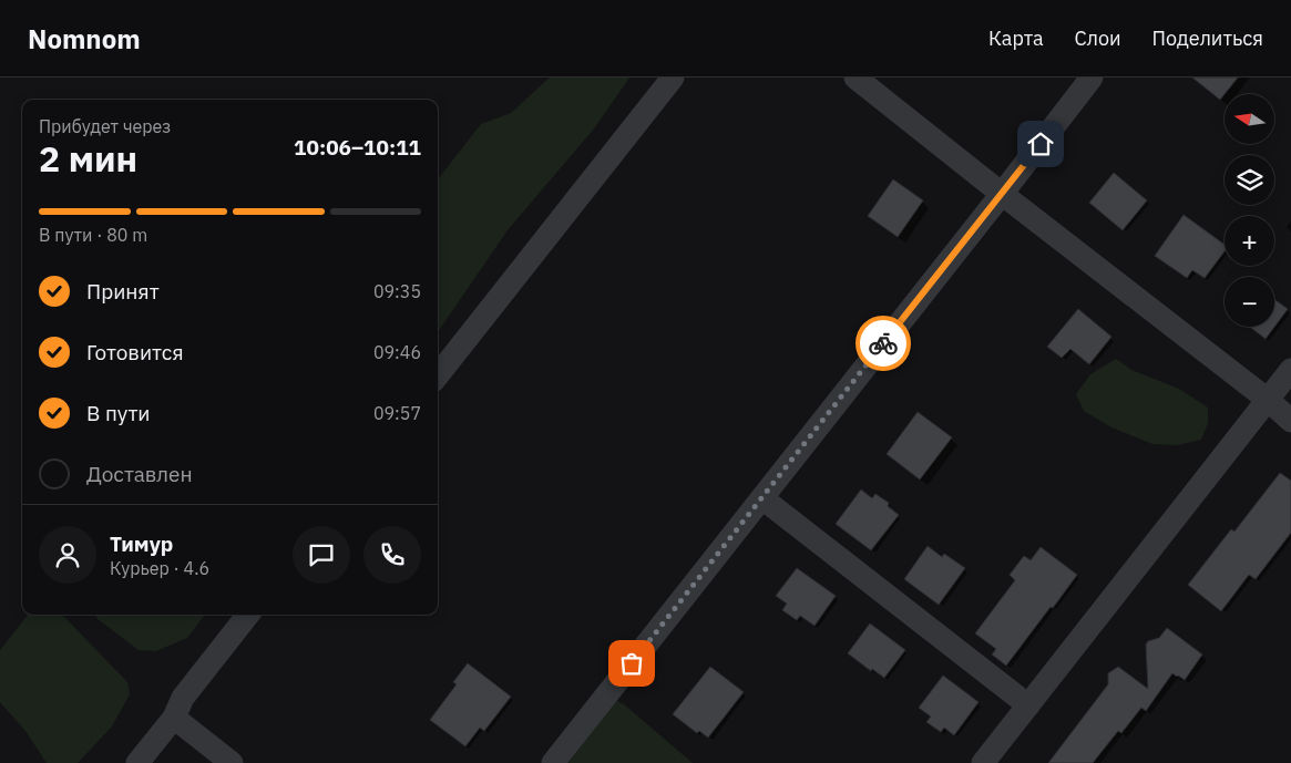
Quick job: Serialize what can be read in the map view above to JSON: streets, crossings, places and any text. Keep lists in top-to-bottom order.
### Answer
{
  "north": "left",
  "page": {
    "header": "Nomnom",
    "nav": ["Карта", "Слои", "Поделиться"],
    "map_buttons": ["+", "−"],
    "heading": ["2 мин", "Прибудет через", "10:06–10:11"],
    "panel": ["Тимур", "Курьер · 4.6"],
    "bar": "В пути · 80 m",
    "list": [
      ["Принят", "09:35"],
      ["Готовится", "09:46"],
      ["В пути", "09:57"],
      "Доставлен"
    ]
  }
}
